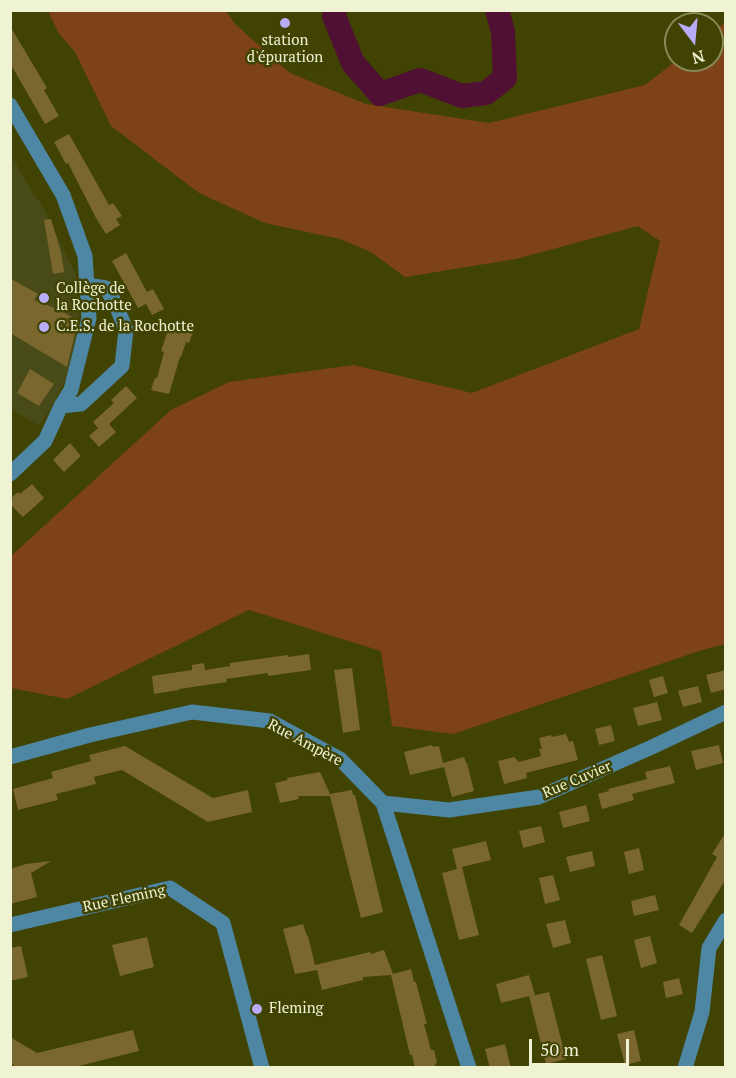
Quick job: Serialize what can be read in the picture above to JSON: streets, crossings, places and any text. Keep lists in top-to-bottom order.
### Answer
{
  "streets": {
    "street": ["Rue Ampère", "Rue Cuvier", "Rue Fleming"]
  },
  "crossings": [
    ["Rue Ampère", "Rue Cuvier"]
  ],
  "places": [
    "station d'épuration",
    "Collège de la Rochotte",
    "C.E.S. de la Rochotte",
    "Fleming"
  ],
  "scale_bar": "50 m",
  "north": "bottom"
}
